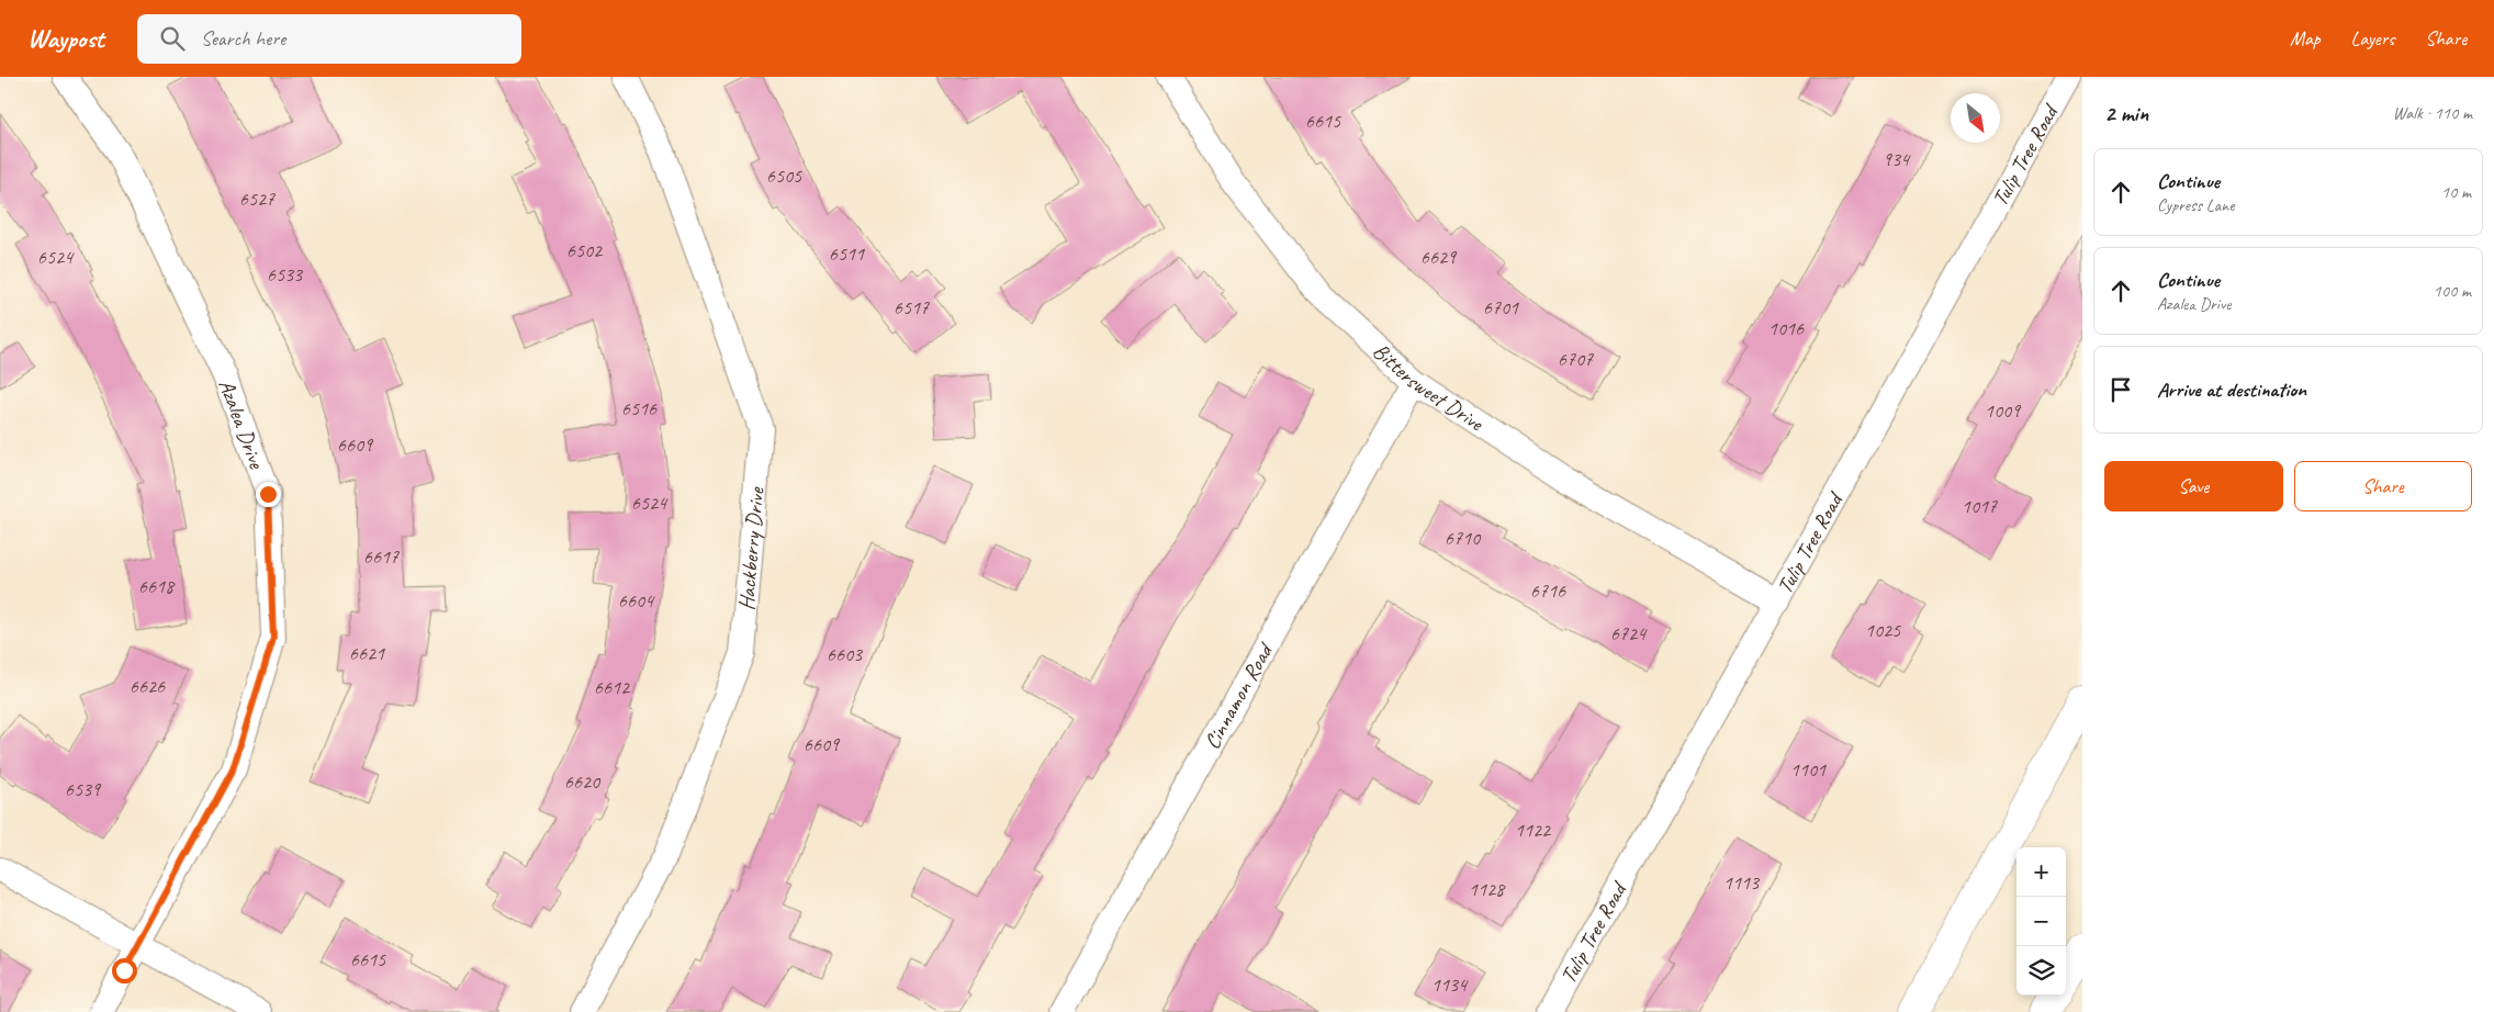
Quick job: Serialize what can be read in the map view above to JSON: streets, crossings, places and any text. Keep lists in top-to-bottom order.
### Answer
{
  "streets": {
    "street": [
      "Tulip Tree Road",
      "Bittersweet Drive",
      "Azalea Drive",
      "Hackberry Drive",
      "Cinnamon Road"
    ]
  },
  "crossings": [
    ["Tulip Tree Road", "Bittersweet Drive"],
    ["Bittersweet Drive", "Cinnamon Road"]
  ],
  "house_numbers": [
    "6615",
    "934",
    "6505",
    "6527",
    "6502",
    "6511",
    "6524",
    "6629",
    "6533",
    "6517",
    "6701",
    "1016",
    "6707",
    "6516",
    "1009",
    "6609",
    "6524",
    "1017",
    "6710",
    "6617",
    "6618",
    "6716",
    "6604",
    "1025",
    "6724",
    "6621",
    "6603",
    "6626",
    "6612",
    "6609",
    "1101",
    "6620",
    "6539",
    "1122",
    "1113",
    "1128",
    "6615",
    "1134"
  ],
  "north": "bottom right",
  "page": {
    "header": "Waypost",
    "search": "Search here",
    "nav": ["Map", "Layers", "Share"],
    "heading": ["2 min", "Walk · 110 m"],
    "list": [
      ["Continue", "Cypress Lane", "10 m"],
      ["Continue", "Azalea Drive", "100 m"],
      "Arrive at destination"
    ],
    "buttons": ["Save", "Share"],
    "map_buttons": ["+", "−"]
  }
}
